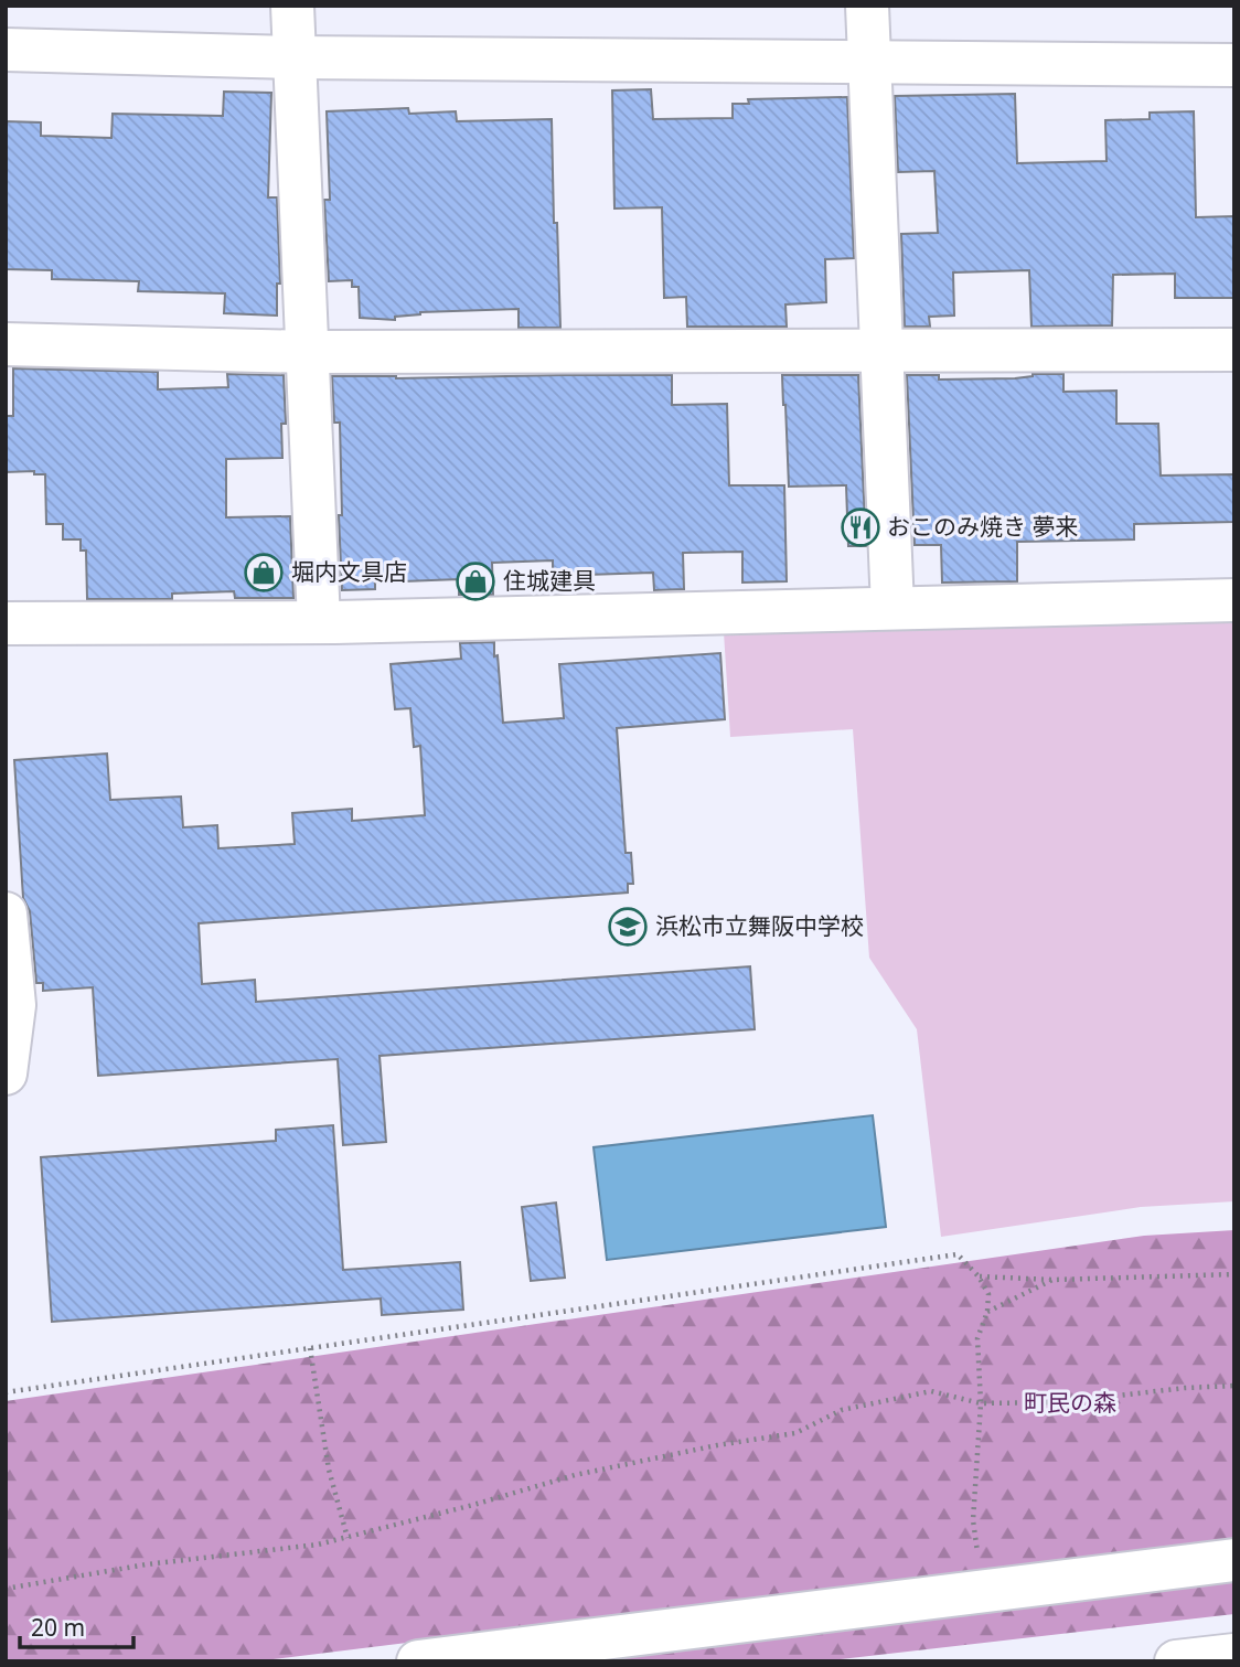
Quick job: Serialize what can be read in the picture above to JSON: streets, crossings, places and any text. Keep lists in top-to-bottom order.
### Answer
{
  "parks": ["町民の森"],
  "places": {
    "restaurant": ["おこのみ焼き 夢来"],
    "shop": ["堀内文具店", "住城建具"],
    "school or university": ["浜松市立舞阪中学校"]
  },
  "scale_bar": "20 m"
}
